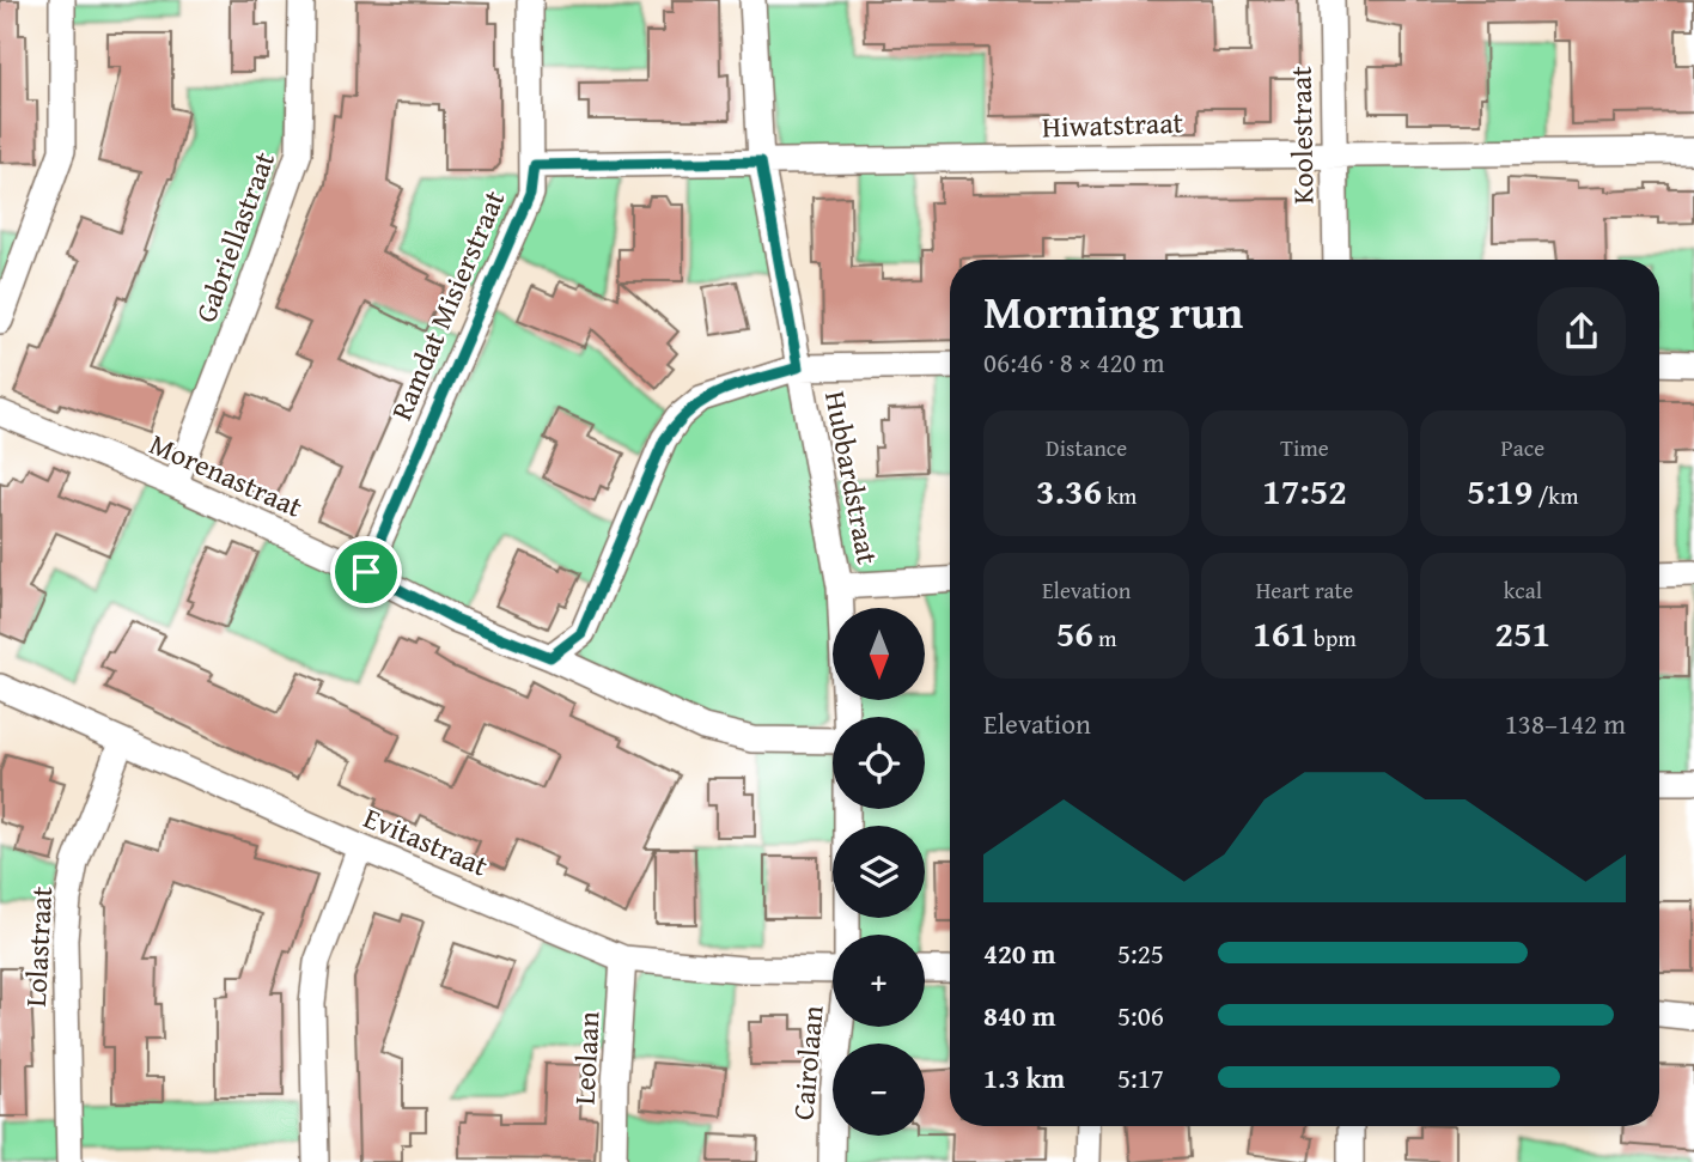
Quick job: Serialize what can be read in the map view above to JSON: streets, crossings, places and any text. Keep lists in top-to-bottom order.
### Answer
{
  "streets": {
    "street": [
      "Hiwatstraat",
      "Koolestraat",
      "Gabriellastraat",
      "Ramdat Misierstraat",
      "Morenastraat",
      "Hubbardstraat",
      "Evitastraat",
      "Lolastraat",
      "Leolaan",
      "Cairolaan"
    ]
  },
  "crossings": [
    ["Hiwatstraat", "Koolestraat"],
    ["Hiwatstraat", "Ramdat Misierstraat"],
    ["Hiwatstraat", "Hubbardstraat"],
    ["Gabriellastraat", "Morenastraat"],
    ["Ramdat Misierstraat", "Morenastraat"],
    ["Evitastraat", "Lolastraat"],
    ["Evitastraat", "Leolaan"]
  ],
  "north": "bottom",
  "page": {
    "heading": ["Morning run", "06:46 · 8 × 420 m"],
    "stats": [
      ["Distance", "3.36 km"],
      ["Time", "17:52"],
      ["Pace", "5:19 /km"],
      ["Elevation", "56 m"],
      ["Heart rate", "161 bpm"],
      ["kcal", "251"]
    ],
    "map_buttons": ["+", "−"],
    "chart": ["Elevation", "138–142 m"],
    "list": [
      {
        "name": "420 m",
        "note": "5:25"
      },
      {
        "name": "840 m",
        "note": "5:06"
      },
      {
        "name": "1.3 km",
        "note": "5:17"
      }
    ]
  }
}
